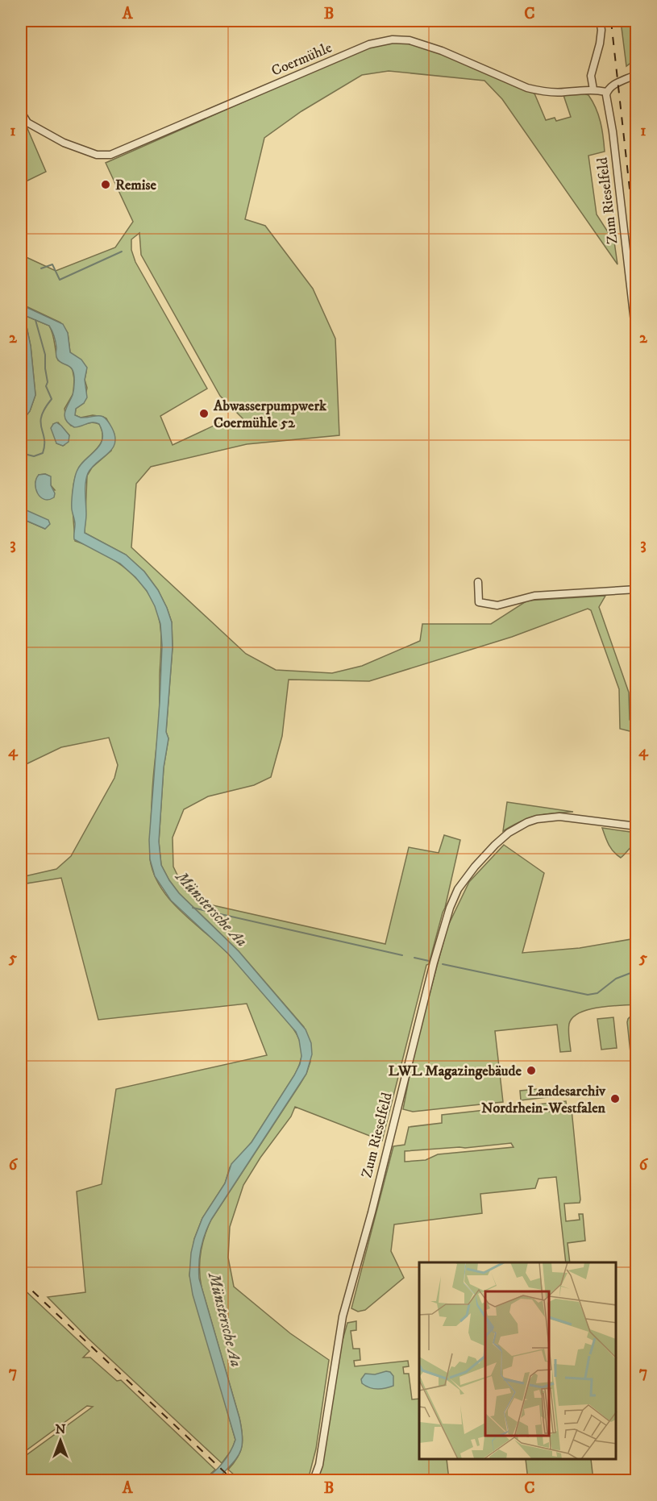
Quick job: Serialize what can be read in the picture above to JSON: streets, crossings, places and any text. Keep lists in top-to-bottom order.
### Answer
{
  "streets": {
    "street": ["Coermühle", "Zum Rieselfeld"]
  },
  "crossings": [
    ["Coermühle", "Zum Rieselfeld"]
  ],
  "water": ["Münstersche Aa"],
  "places": [
    "Remise",
    "Abwasserpumpwerk Coermühle 52",
    "LWL Magazingebäude",
    "Landesarchiv Nordrhein-Westfalen"
  ],
  "north": "top",
  "grid": {
    "columns": ["A", "B", "C"],
    "rows": [
      "1",
      "2",
      "3",
      "4",
      "5",
      "6",
      "7"
    ]
  }
}
